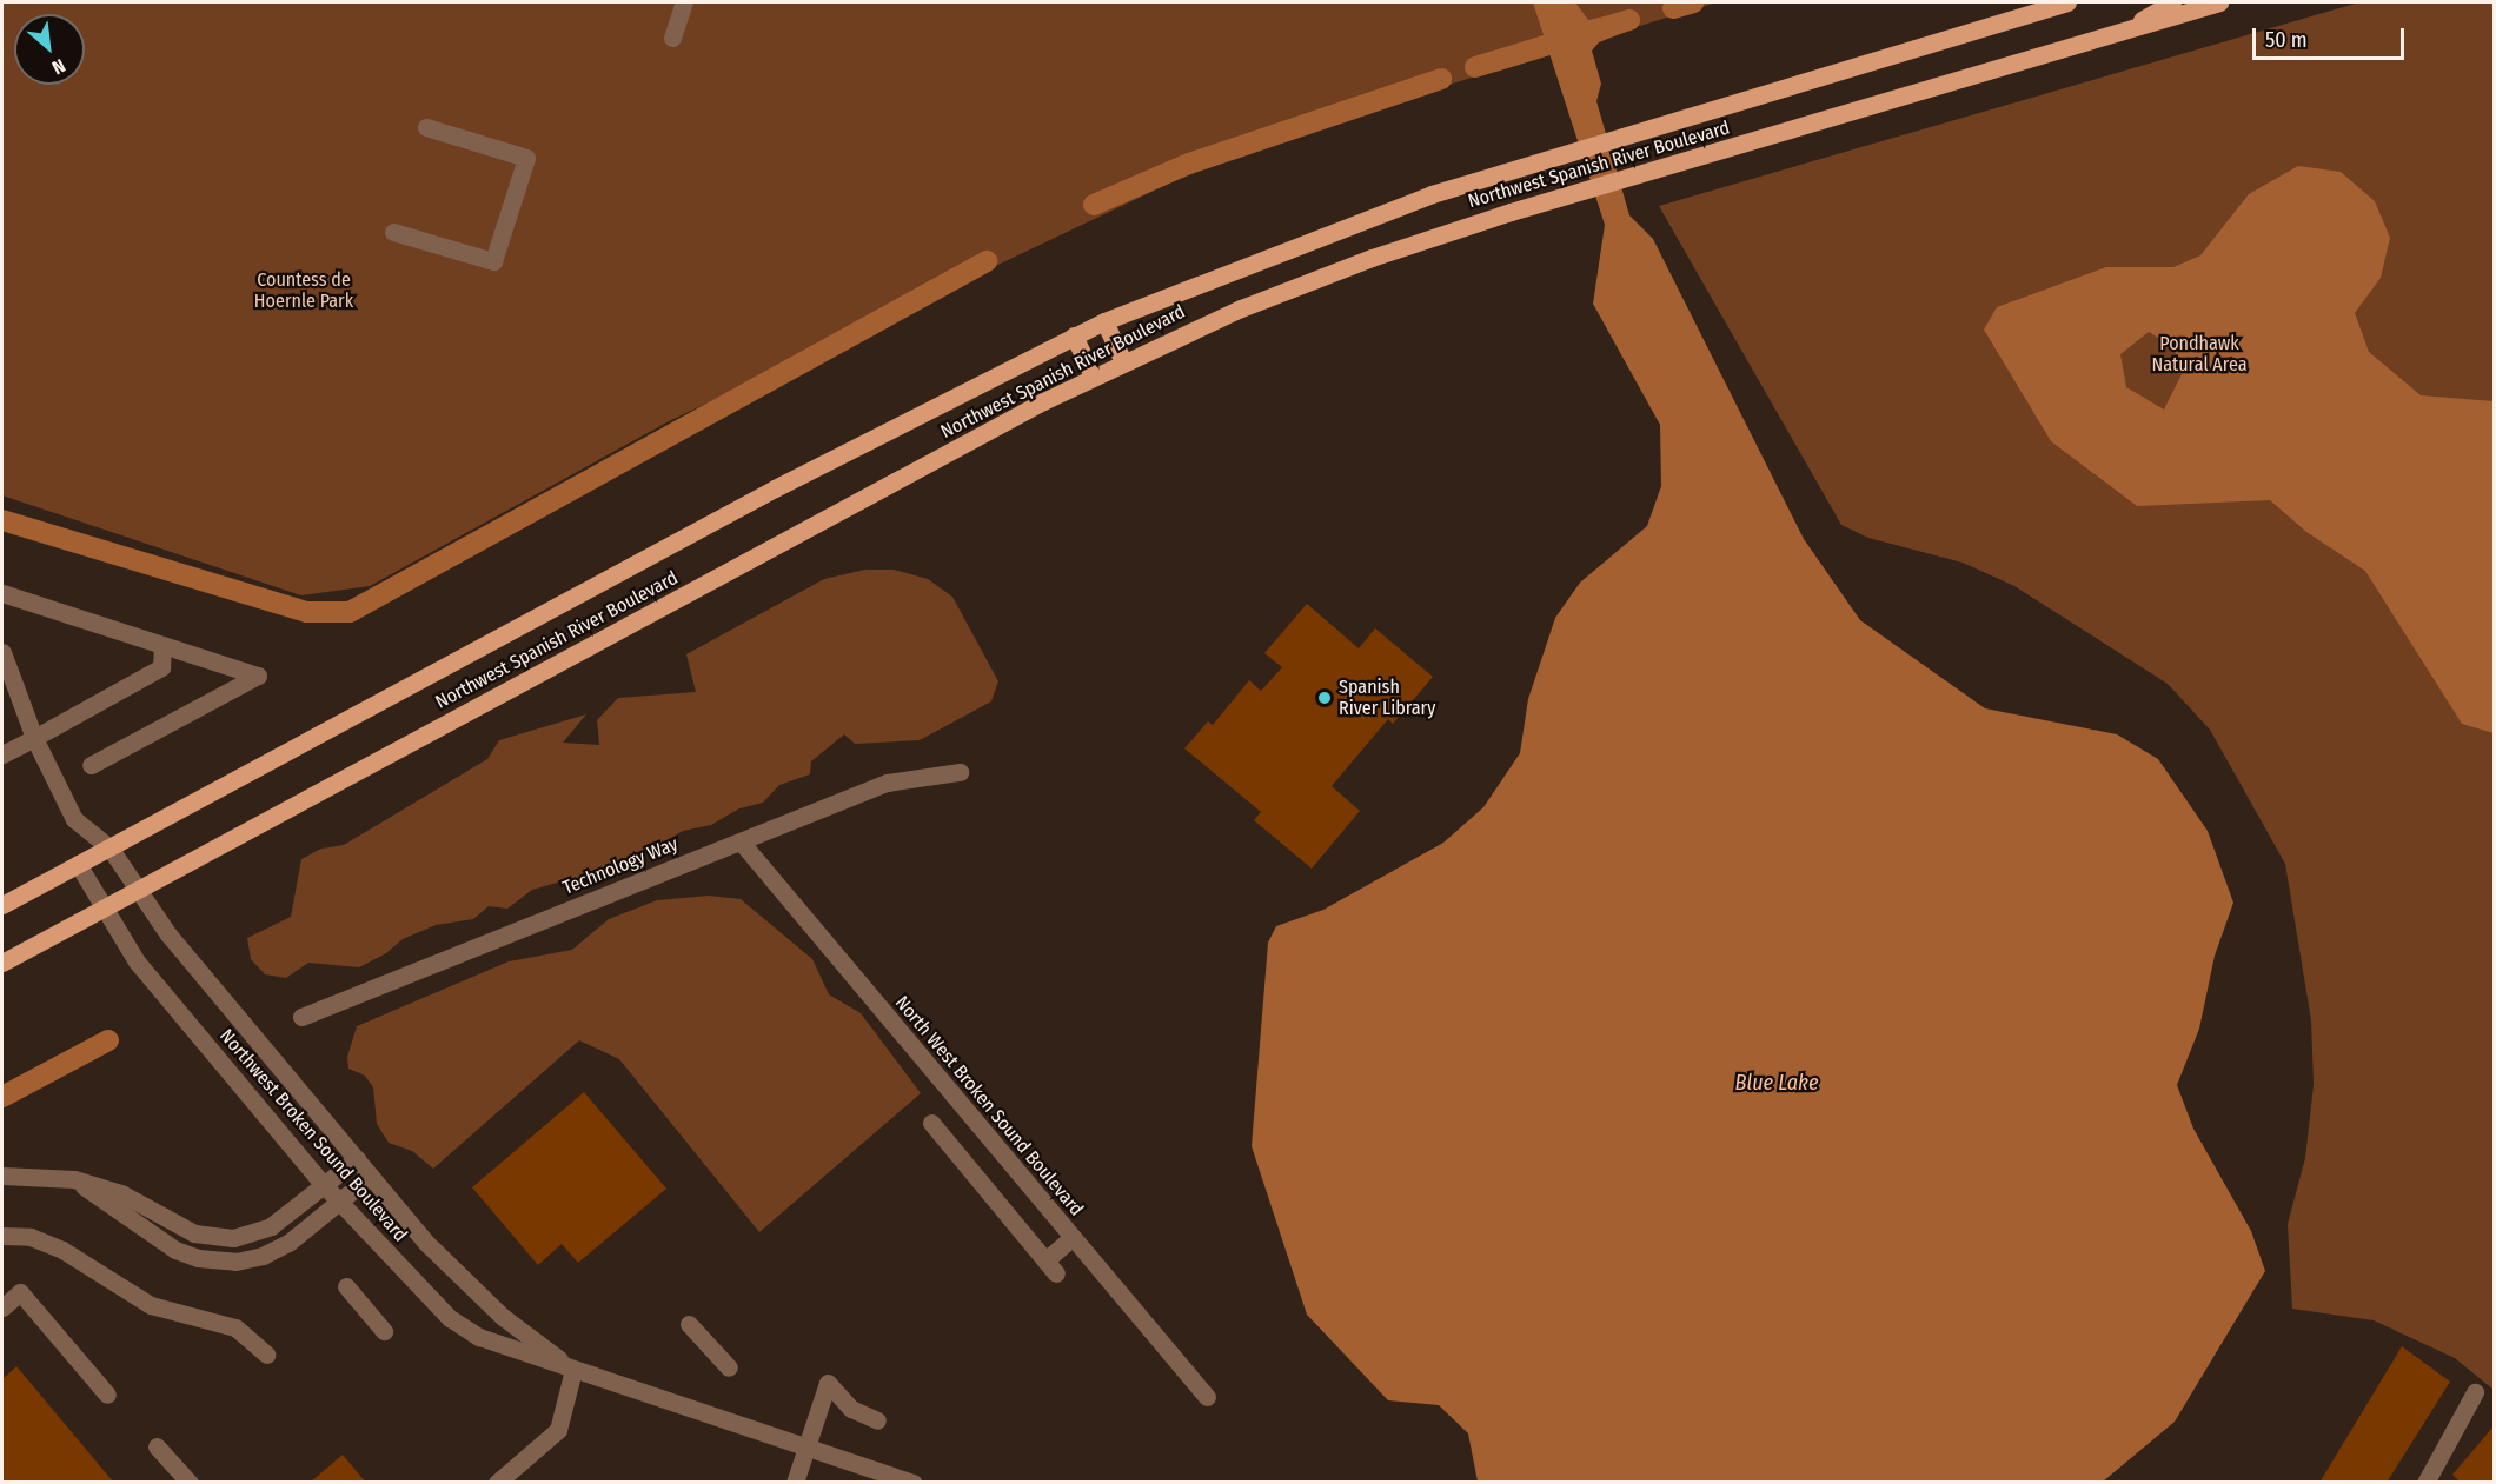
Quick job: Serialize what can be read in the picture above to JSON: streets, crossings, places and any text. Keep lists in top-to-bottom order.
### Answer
{
  "streets": {
    "main road": ["Northwest Spanish River Boulevard"],
    "street": ["Technology Way", "North West Broken Sound Boulevard", "Northwest Broken Sound Boulevard"]
  },
  "crossings": [
    ["Northwest Spanish River Boulevard", "Northwest Broken Sound Boulevard"],
    ["Technology Way", "North West Broken Sound Boulevard"]
  ],
  "water": ["Blue Lake"],
  "parks": ["Countess de Hoernle Park", "Pondhawk Natural Area"],
  "places": ["Spanish River Library"],
  "scale_bar": "50 m",
  "north": "bottom right"
}
